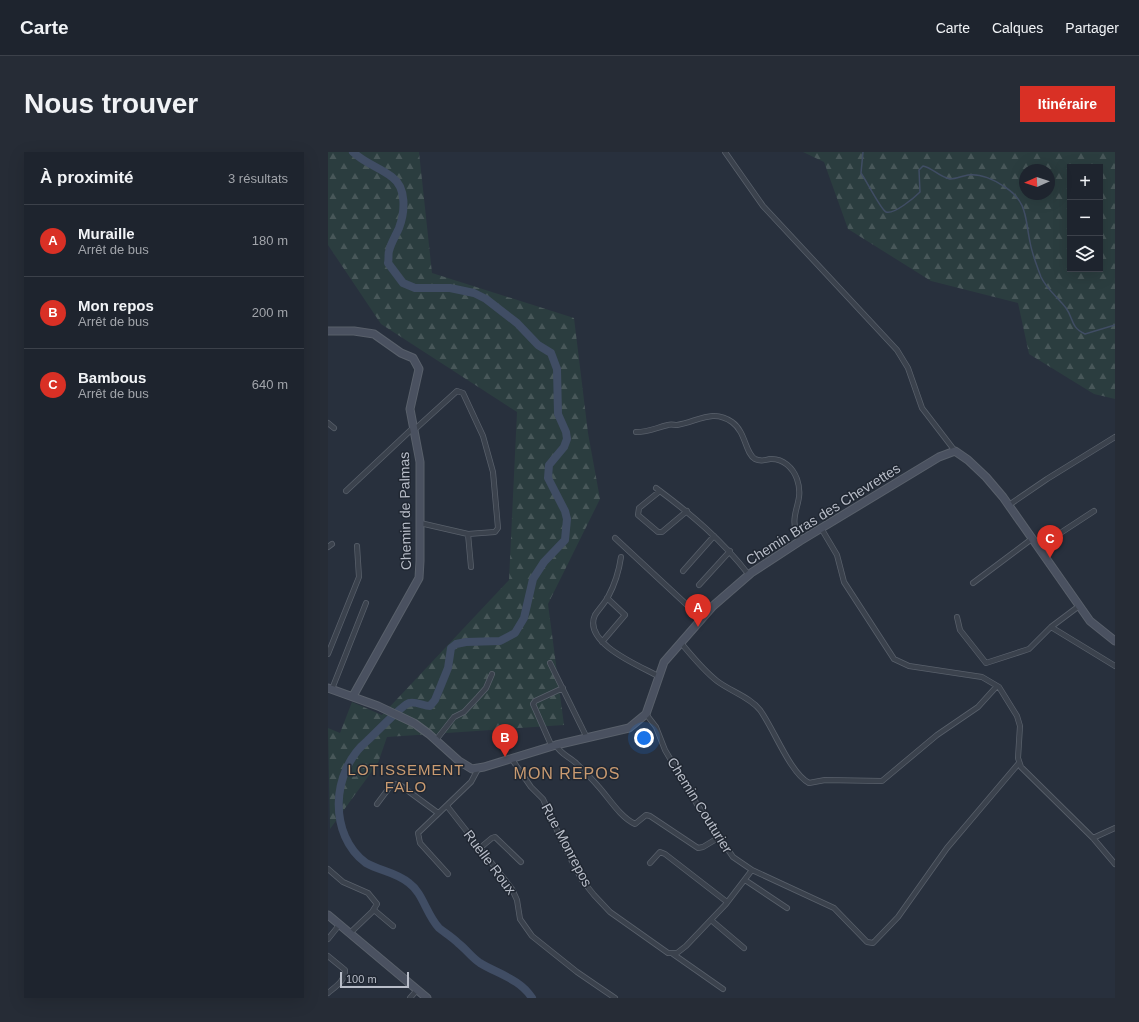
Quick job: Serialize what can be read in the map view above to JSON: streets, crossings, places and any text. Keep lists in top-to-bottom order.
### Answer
{
  "streets": {
    "main road": ["Chemin de Palmas", "Chemin Bras des Chevrettes"],
    "street": ["Chemin Couturier", "Rue Monrepos", "Ruelle Roux"]
  },
  "crossings": [
    ["Chemin Bras des Chevrettes", "Chemin Couturier"]
  ],
  "districts": ["LOTISSEMENT FALO", "MON REPOS"],
  "scale_bar": "100 m",
  "north": "left",
  "page": {
    "header": "Carte",
    "nav": ["Carte", "Calques", "Partager"],
    "buttons": "Itinéraire",
    "title": "Nous trouver",
    "heading": ["À proximité", "3 résultats"],
    "map_buttons": ["+", "−"],
    "list": [
      {
        "mark": "A",
        "name": "Muraille",
        "note": "Arrêt de bus",
        "value": "180 m"
      },
      {
        "mark": "B",
        "name": "Mon repos",
        "note": "Arrêt de bus",
        "value": "200 m"
      },
      {
        "mark": "C",
        "name": "Bambous",
        "note": "Arrêt de bus",
        "value": "640 m"
      }
    ],
    "pins": ["C", "A", "B"],
    "scale": "100 m"
  }
}
